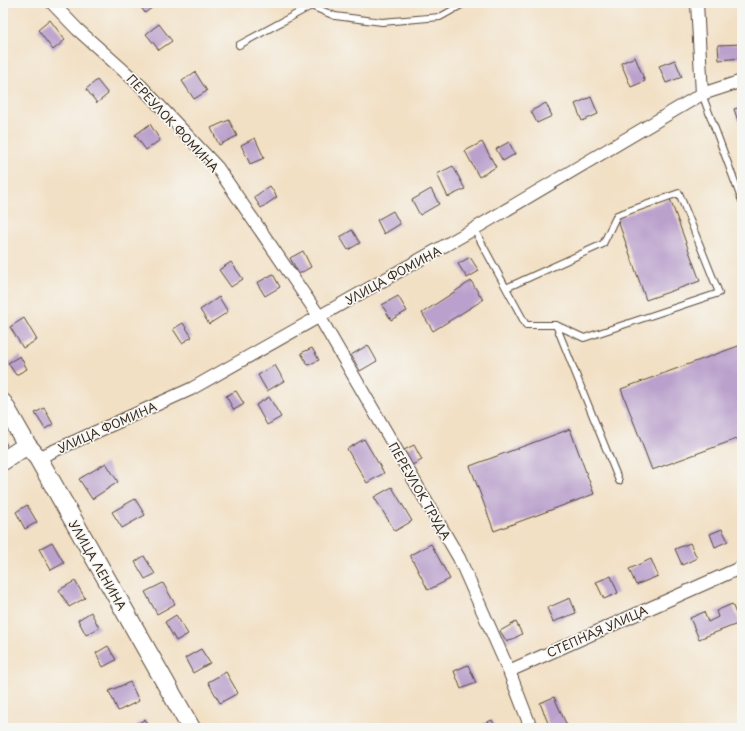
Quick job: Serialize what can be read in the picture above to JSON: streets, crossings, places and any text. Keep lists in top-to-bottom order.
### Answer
{
  "streets": {
    "street": [
      "ПЕРЕУЛОК ФОМИНА",
      "УЛИЦА ФОМИНА",
      "ПЕРЕУЛОК ТРУДА",
      "УЛИЦА ЛЕНИНА",
      "СТЕПНАЯ УЛИЦА"
    ]
  },
  "crossings": [
    ["ПЕРЕУЛОК ФОМИНА", "УЛИЦА ФОМИНА"],
    ["ПЕРЕУЛОК ФОМИНА", "ПЕРЕУЛОК ТРУДА"],
    ["УЛИЦА ФОМИНА", "ПЕРЕУЛОК ТРУДА"],
    ["УЛИЦА ФОМИНА", "УЛИЦА ЛЕНИНА"],
    ["ПЕРЕУЛОК ТРУДА", "СТЕПНАЯ УЛИЦА"]
  ]
}
